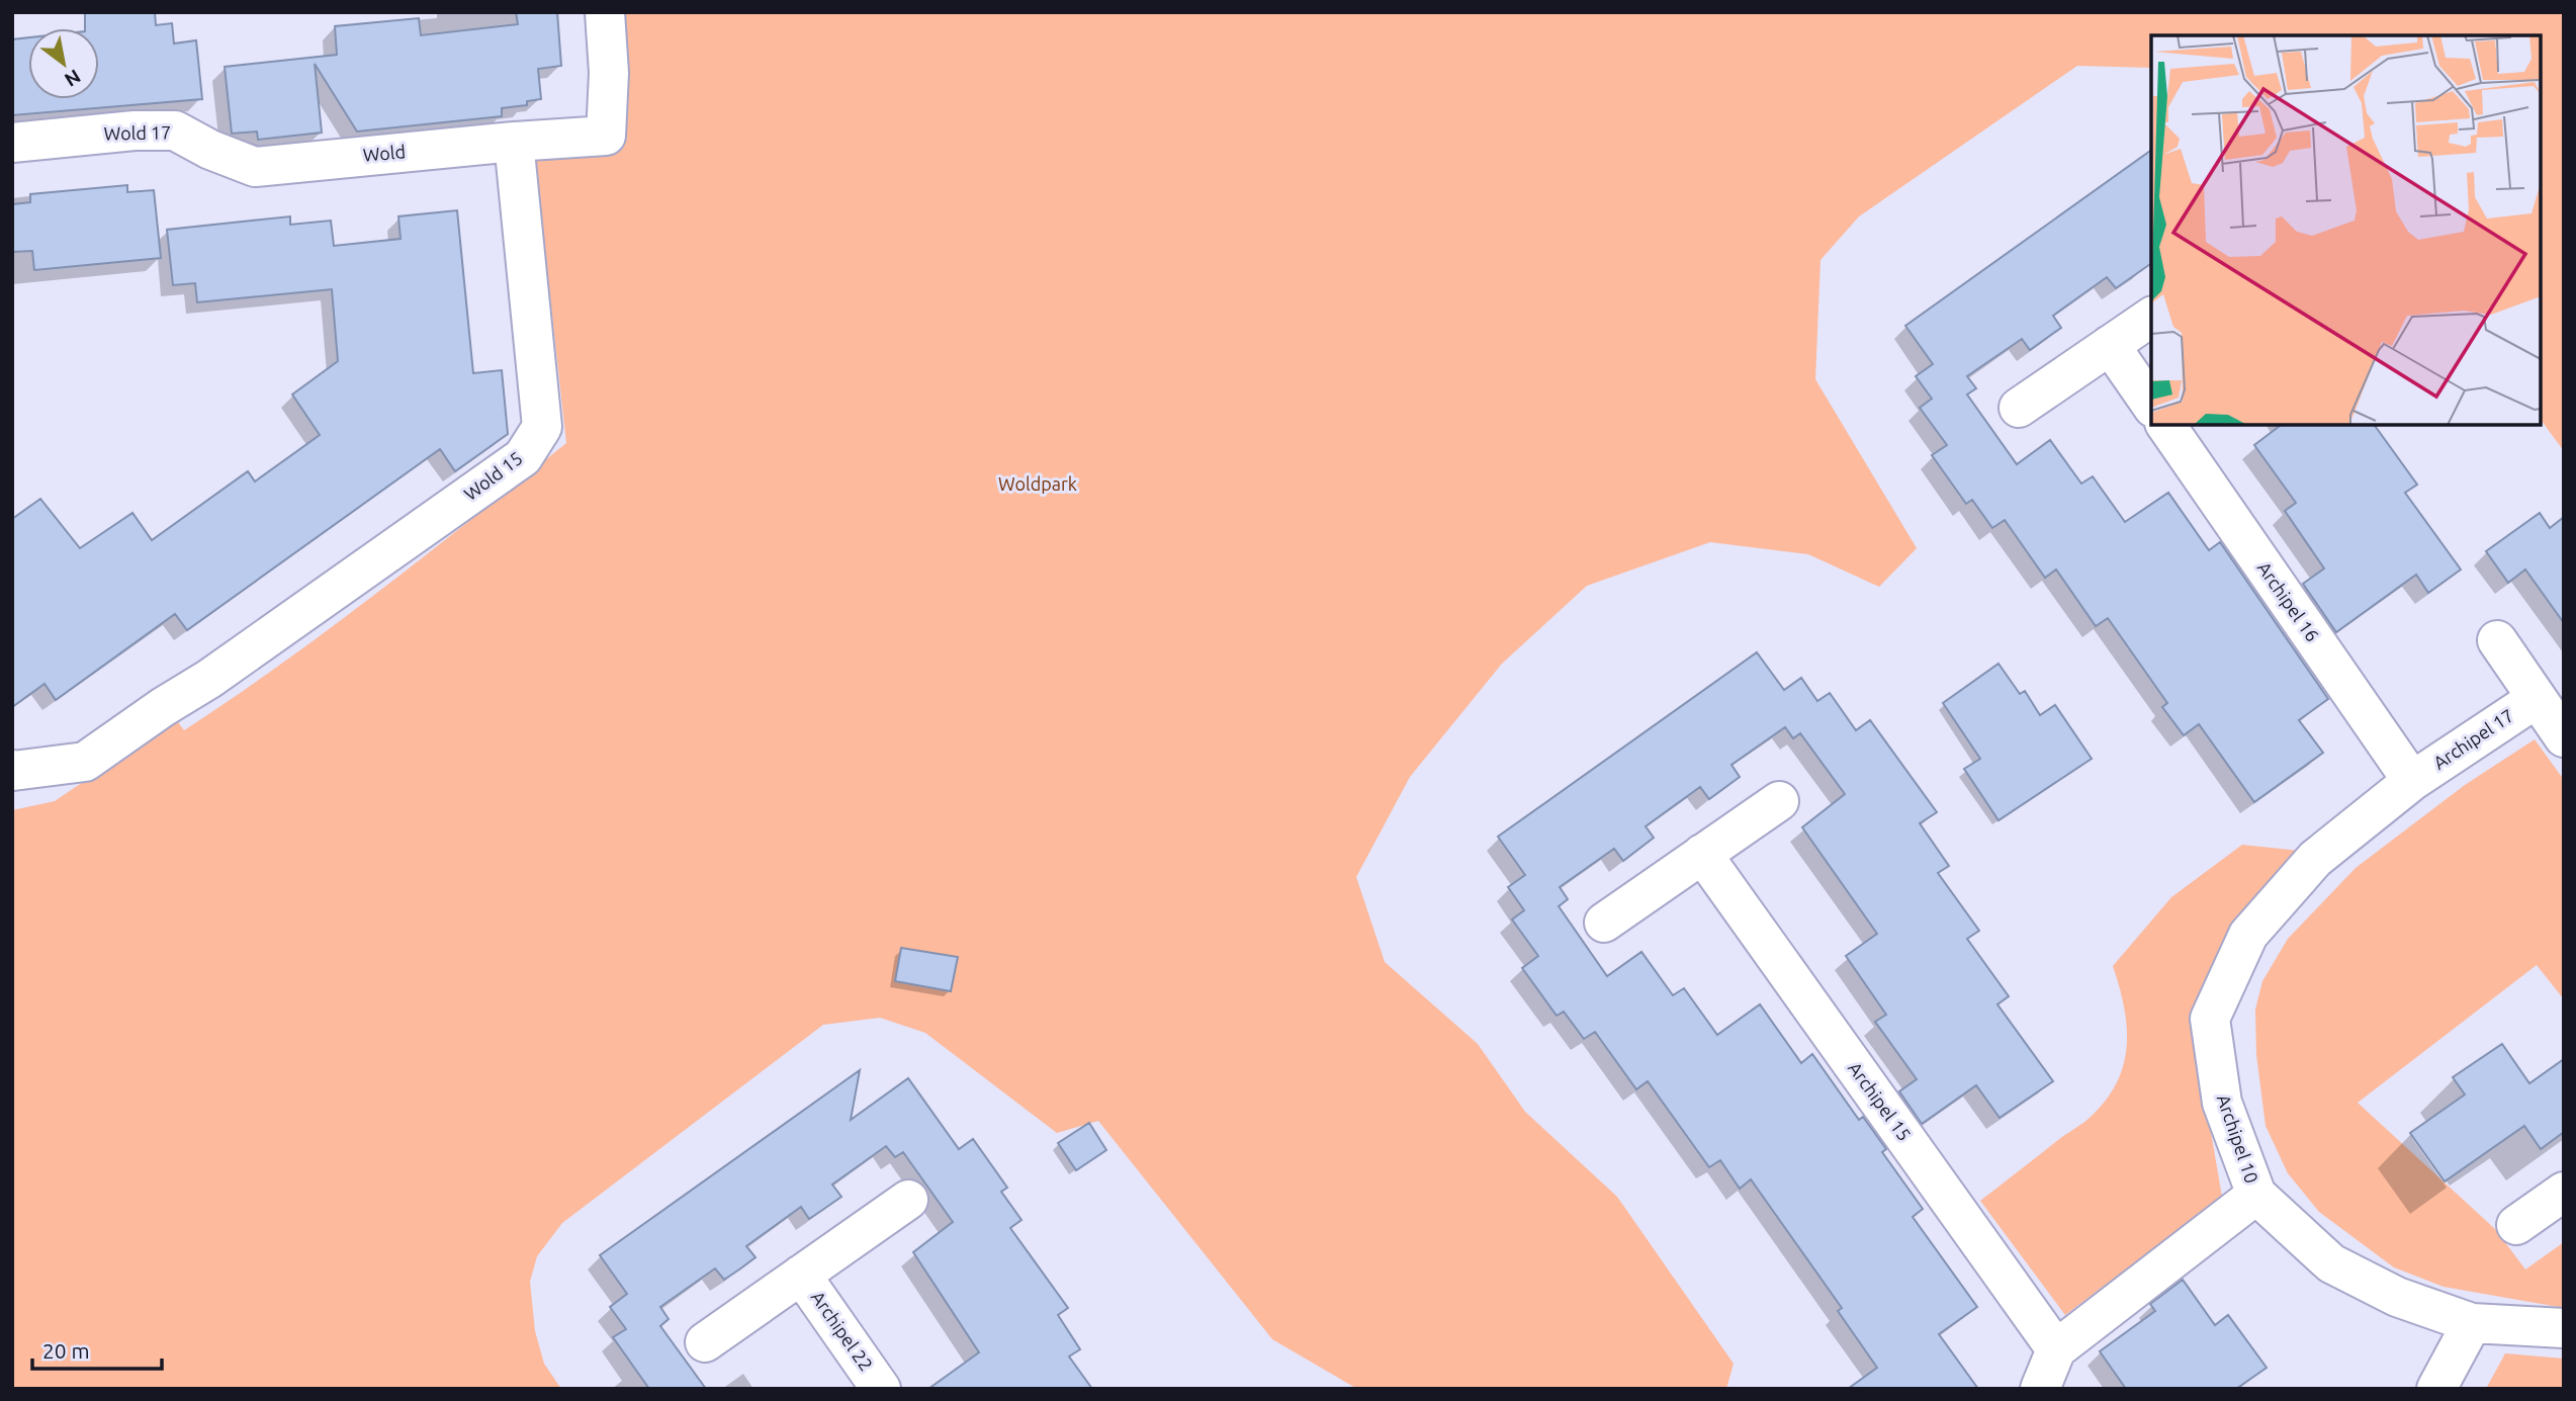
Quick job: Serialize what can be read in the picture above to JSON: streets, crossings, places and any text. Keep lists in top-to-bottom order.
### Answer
{
  "streets": {
    "street": [
      "Wold 17",
      "Wold",
      "Wold 15",
      "Archipel 16",
      "Archipel 17",
      "Archipel 15",
      "Archipel 10",
      "Archipel 22"
    ]
  },
  "crossings": [
    ["Wold 17", "Wold"],
    ["Wold", "Wold 15"],
    ["Archipel 16", "Archipel 17"],
    ["Archipel 16", "Archipel 10"],
    ["Archipel 17", "Archipel 10"]
  ],
  "parks": ["Woldpark"],
  "scale_bar": "20 m",
  "north": "bottom right"
}
